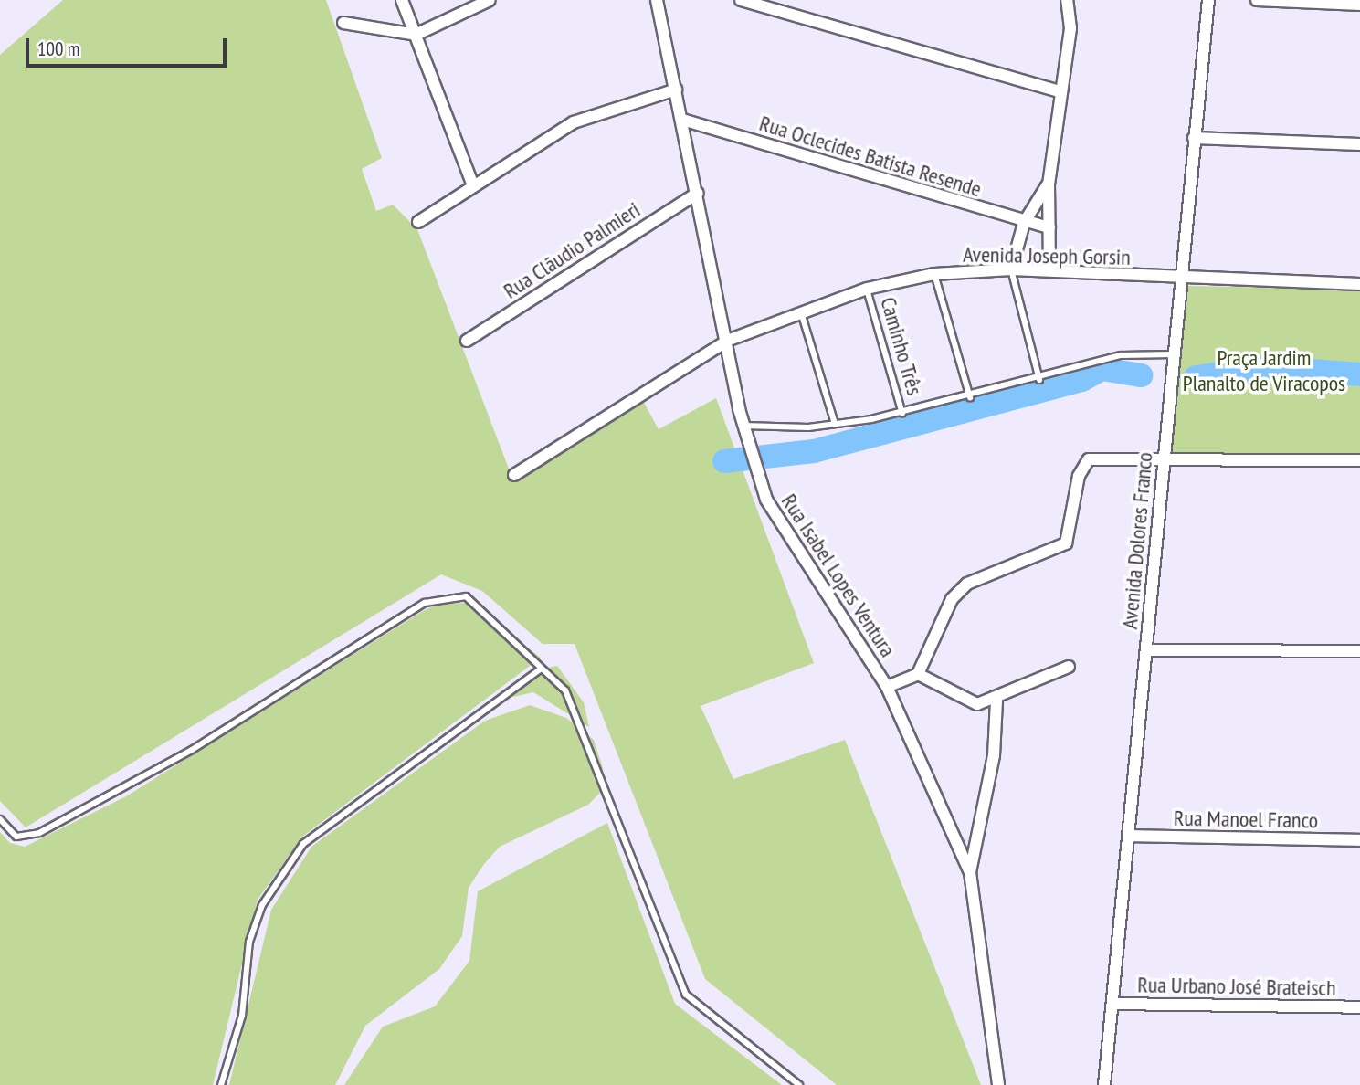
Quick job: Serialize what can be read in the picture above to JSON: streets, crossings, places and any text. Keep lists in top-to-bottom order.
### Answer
{
  "streets": {
    "street": [
      "Rua Oclecides Batista Resende",
      "Rua Clãudio Palmieri",
      "Avenida Joseph Gorsin",
      "Avenida Dolores Franco",
      "Rua Isabel Lopes Ventura",
      "Rua Manoel Franco",
      "Rua Urbano José Brateisch"
    ],
    "lane": ["Caminho Três"]
  },
  "crossings": [
    ["Rua Oclecides Batista Resende", "Rua Isabel Lopes Ventura"],
    ["Rua Clãudio Palmieri", "Rua Isabel Lopes Ventura"],
    ["Avenida Joseph Gorsin", "Caminho Três"],
    ["Avenida Joseph Gorsin", "Avenida Dolores Franco"],
    ["Avenida Joseph Gorsin", "Rua Isabel Lopes Ventura"],
    ["Avenida Dolores Franco", "Rua Manoel Franco"],
    ["Avenida Dolores Franco", "Rua Urbano José Brateisch"]
  ],
  "parks": ["Praça Jardim Planalto de Viracopos"],
  "scale_bar": "100 m"
}
